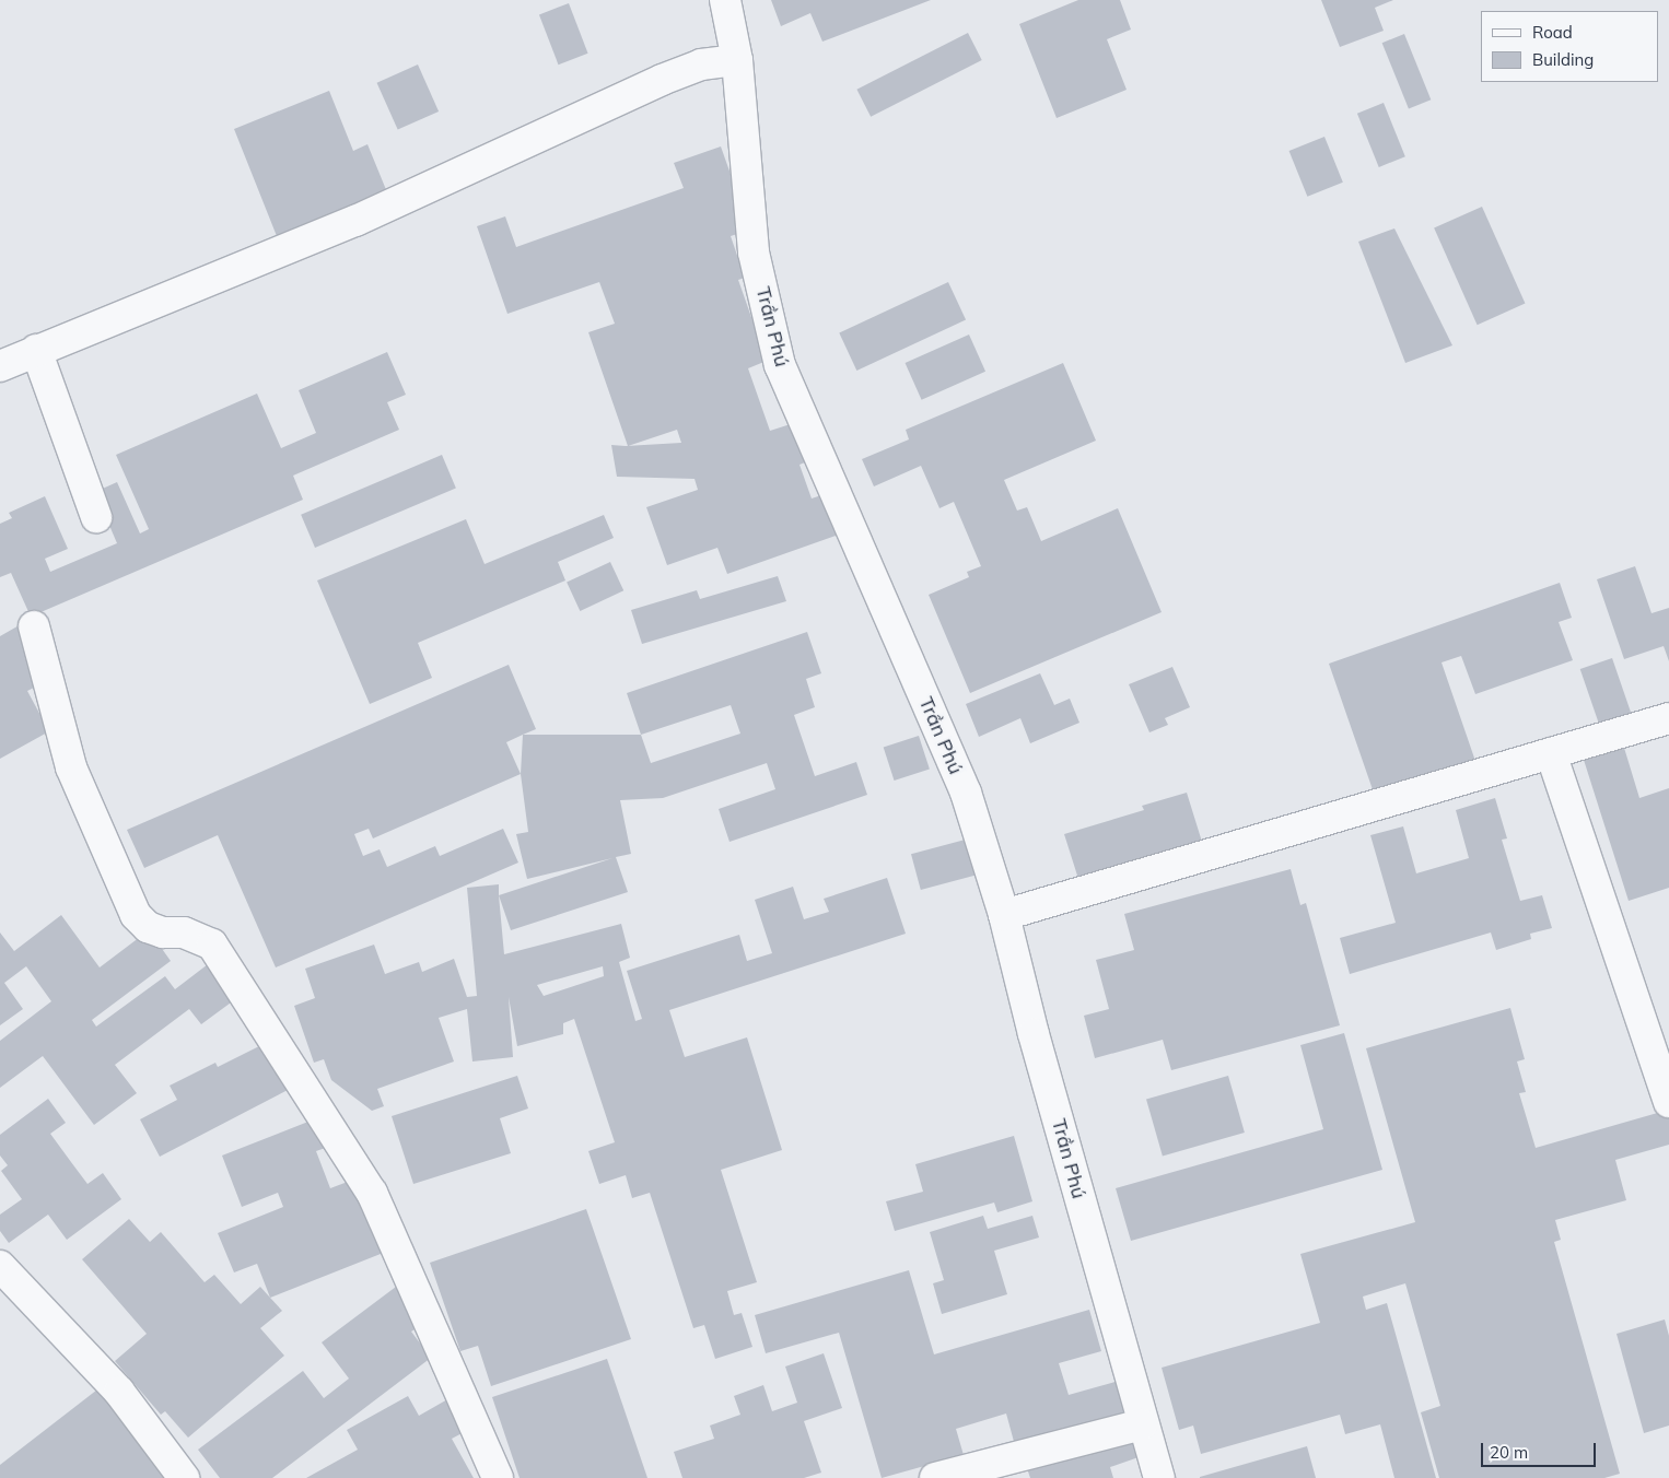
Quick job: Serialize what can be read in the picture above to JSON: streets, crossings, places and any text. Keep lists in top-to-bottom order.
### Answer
{
  "streets": {
    "street": ["Trần Phú"]
  },
  "legend": ["Road", "Building"],
  "scale_bar": "20 m"
}
